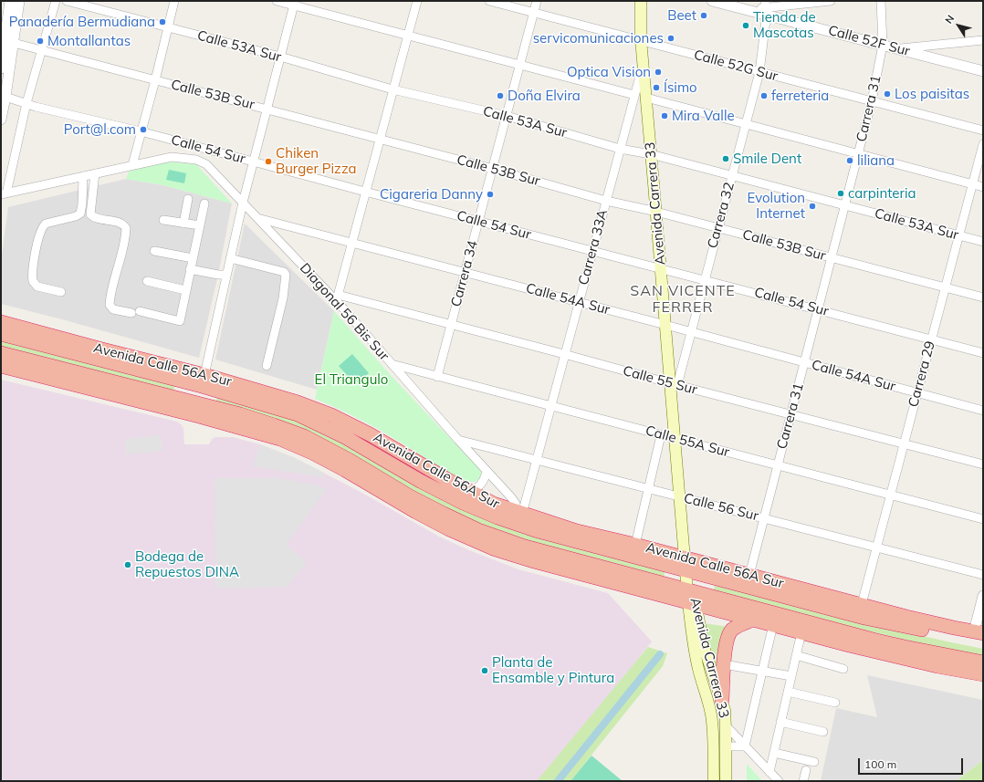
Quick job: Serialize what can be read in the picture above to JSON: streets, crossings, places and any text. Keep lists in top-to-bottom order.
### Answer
{
  "streets": {
    "highway": ["Avenida Calle 56A Sur"],
    "main road": ["Avenida Carrera 33"],
    "street": [
      "Calle 52F Sur",
      "Calle 53A Sur",
      "Calle 52G Sur",
      "Calle 53B Sur",
      "Carrera 31",
      "Calle 54 Sur",
      "Carrera 32",
      "Carrera 33A",
      "Carrera 34",
      "Calle 54A Sur",
      "Diagonal 56 Bis Sur",
      "Carrera 29",
      "Calle 55 Sur",
      "Calle 55A Sur",
      "Calle 56 Sur"
    ]
  },
  "crossings": [
    ["Calle 52F Sur", "Carrera 31"],
    ["Calle 52F Sur", "Carrera 32"],
    ["Calle 53A Sur", "Carrera 31"],
    ["Calle 53A Sur", "Avenida Carrera 33"],
    ["Calle 53A Sur", "Carrera 32"],
    ["Calle 53A Sur", "Carrera 33A"],
    ["Calle 53A Sur", "Carrera 34"],
    ["Calle 53A Sur", "Carrera 29"],
    ["Calle 52G Sur", "Carrera 31"],
    ["Calle 52G Sur", "Avenida Carrera 33"],
    ["Calle 52G Sur", "Carrera 32"],
    ["Calle 52G Sur", "Carrera 34"],
    ["Calle 53B Sur", "Carrera 31"],
    ["Calle 53B Sur", "Avenida Carrera 33"],
    ["Calle 53B Sur", "Carrera 32"],
    ["Calle 53B Sur", "Carrera 33A"],
    ["Calle 53B Sur", "Carrera 34"],
    ["Calle 53B Sur", "Carrera 29"],
    ["Carrera 31", "Calle 54 Sur"],
    ["Carrera 31", "Calle 54A Sur"],
    ["Carrera 31", "Avenida Calle 56A Sur"],
    ["Carrera 31", "Calle 55 Sur"],
    ["Carrera 31", "Calle 55A Sur"],
    ["Carrera 31", "Calle 56 Sur"],
    ["Calle 54 Sur", "Avenida Carrera 33"],
    ["Calle 54 Sur", "Carrera 32"],
    ["Calle 54 Sur", "Carrera 33A"],
    ["Calle 54 Sur", "Carrera 34"],
    ["Calle 54 Sur", "Carrera 29"],
    ["Avenida Carrera 33", "Carrera 32"],
    ["Avenida Carrera 33", "Carrera 33A"],
    ["Avenida Carrera 33", "Calle 54A Sur"],
    ["Avenida Carrera 33", "Avenida Calle 56A Sur"],
    ["Avenida Carrera 33", "Calle 55 Sur"],
    ["Avenida Carrera 33", "Calle 55A Sur"],
    ["Avenida Carrera 33", "Calle 56 Sur"],
    ["Carrera 32", "Calle 54A Sur"],
    ["Carrera 32", "Calle 55 Sur"],
    ["Carrera 33A", "Calle 54A Sur"],
    ["Carrera 33A", "Diagonal 56 Bis Sur"],
    ["Carrera 33A", "Avenida Calle 56A Sur"],
    ["Carrera 33A", "Calle 55 Sur"],
    ["Carrera 33A", "Calle 55A Sur"],
    ["Carrera 33A", "Calle 56 Sur"],
    ["Carrera 34", "Calle 54A Sur"],
    ["Carrera 34", "Calle 55 Sur"],
    ["Carrera 34", "Calle 55A Sur"],
    ["Calle 54A Sur", "Diagonal 56 Bis Sur"],
    ["Calle 54A Sur", "Carrera 29"],
    ["Diagonal 56 Bis Sur", "Avenida Calle 56A Sur"],
    ["Diagonal 56 Bis Sur", "Calle 55 Sur"],
    ["Diagonal 56 Bis Sur", "Calle 55A Sur"],
    ["Diagonal 56 Bis Sur", "Calle 56 Sur"],
    ["Avenida Calle 56A Sur", "Carrera 29"],
    ["Carrera 29", "Calle 55 Sur"],
    ["Carrera 29", "Calle 55A Sur"],
    ["Carrera 29", "Calle 56 Sur"]
  ],
  "districts": ["SAN VICENTE FERRER"],
  "parks": ["El Triangulo"],
  "places": [
    "Beet",
    "Panadería Bermudiana",
    "Tienda de Mascotas",
    "servicomunicaciones",
    "Montallantas",
    "Optica Vision",
    "Ísimo",
    "Los paisitas",
    "Doña Elvira",
    "ferreteria",
    "Mira Valle",
    "Port@l.com",
    "Smile Dent",
    "liliana",
    "Chiken Burger Pizza",
    "carpinteria",
    "Cigareria Danny",
    "Evolution Internet",
    "Bodega de Repuestos DINA",
    "Planta de Ensamble y Pintura"
  ],
  "scale_bar": "100 m",
  "north": "top left"
}
